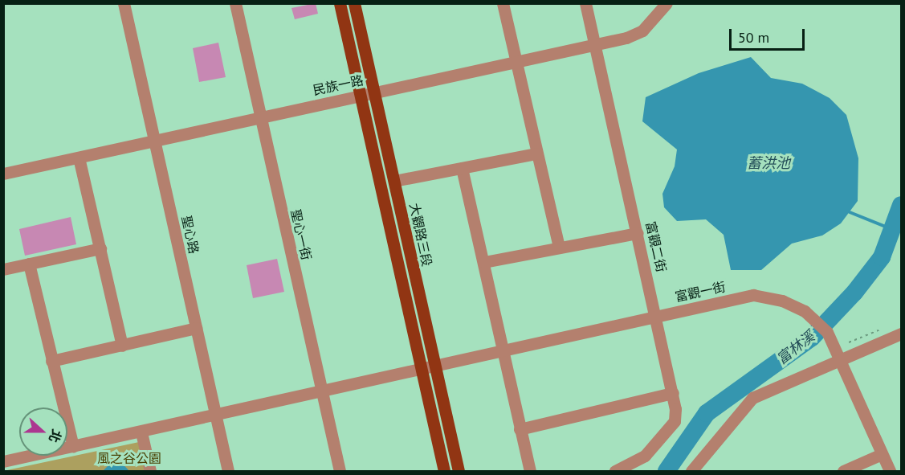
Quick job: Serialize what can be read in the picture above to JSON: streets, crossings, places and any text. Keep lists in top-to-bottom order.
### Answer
{
  "streets": {
    "main road": ["大觀路三段"],
    "street": [
      "民族一路",
      "聖心路",
      "聖心一街",
      "富觀二街",
      "富觀一街"
    ]
  },
  "crossings": [
    ["民族一路", "聖心路"],
    ["民族一路", "聖心一街"],
    ["民族一路", "大觀路三段"],
    ["民族一路", "富觀二街"],
    ["聖心路", "富觀一街"],
    ["聖心一街", "富觀一街"],
    ["大觀路三段", "富觀一街"],
    ["富觀二街", "富觀一街"]
  ],
  "water": ["蓄洪池", "富林溪"],
  "parks": ["風之谷公園"],
  "scale_bar": "50 m",
  "north": "right"
}
